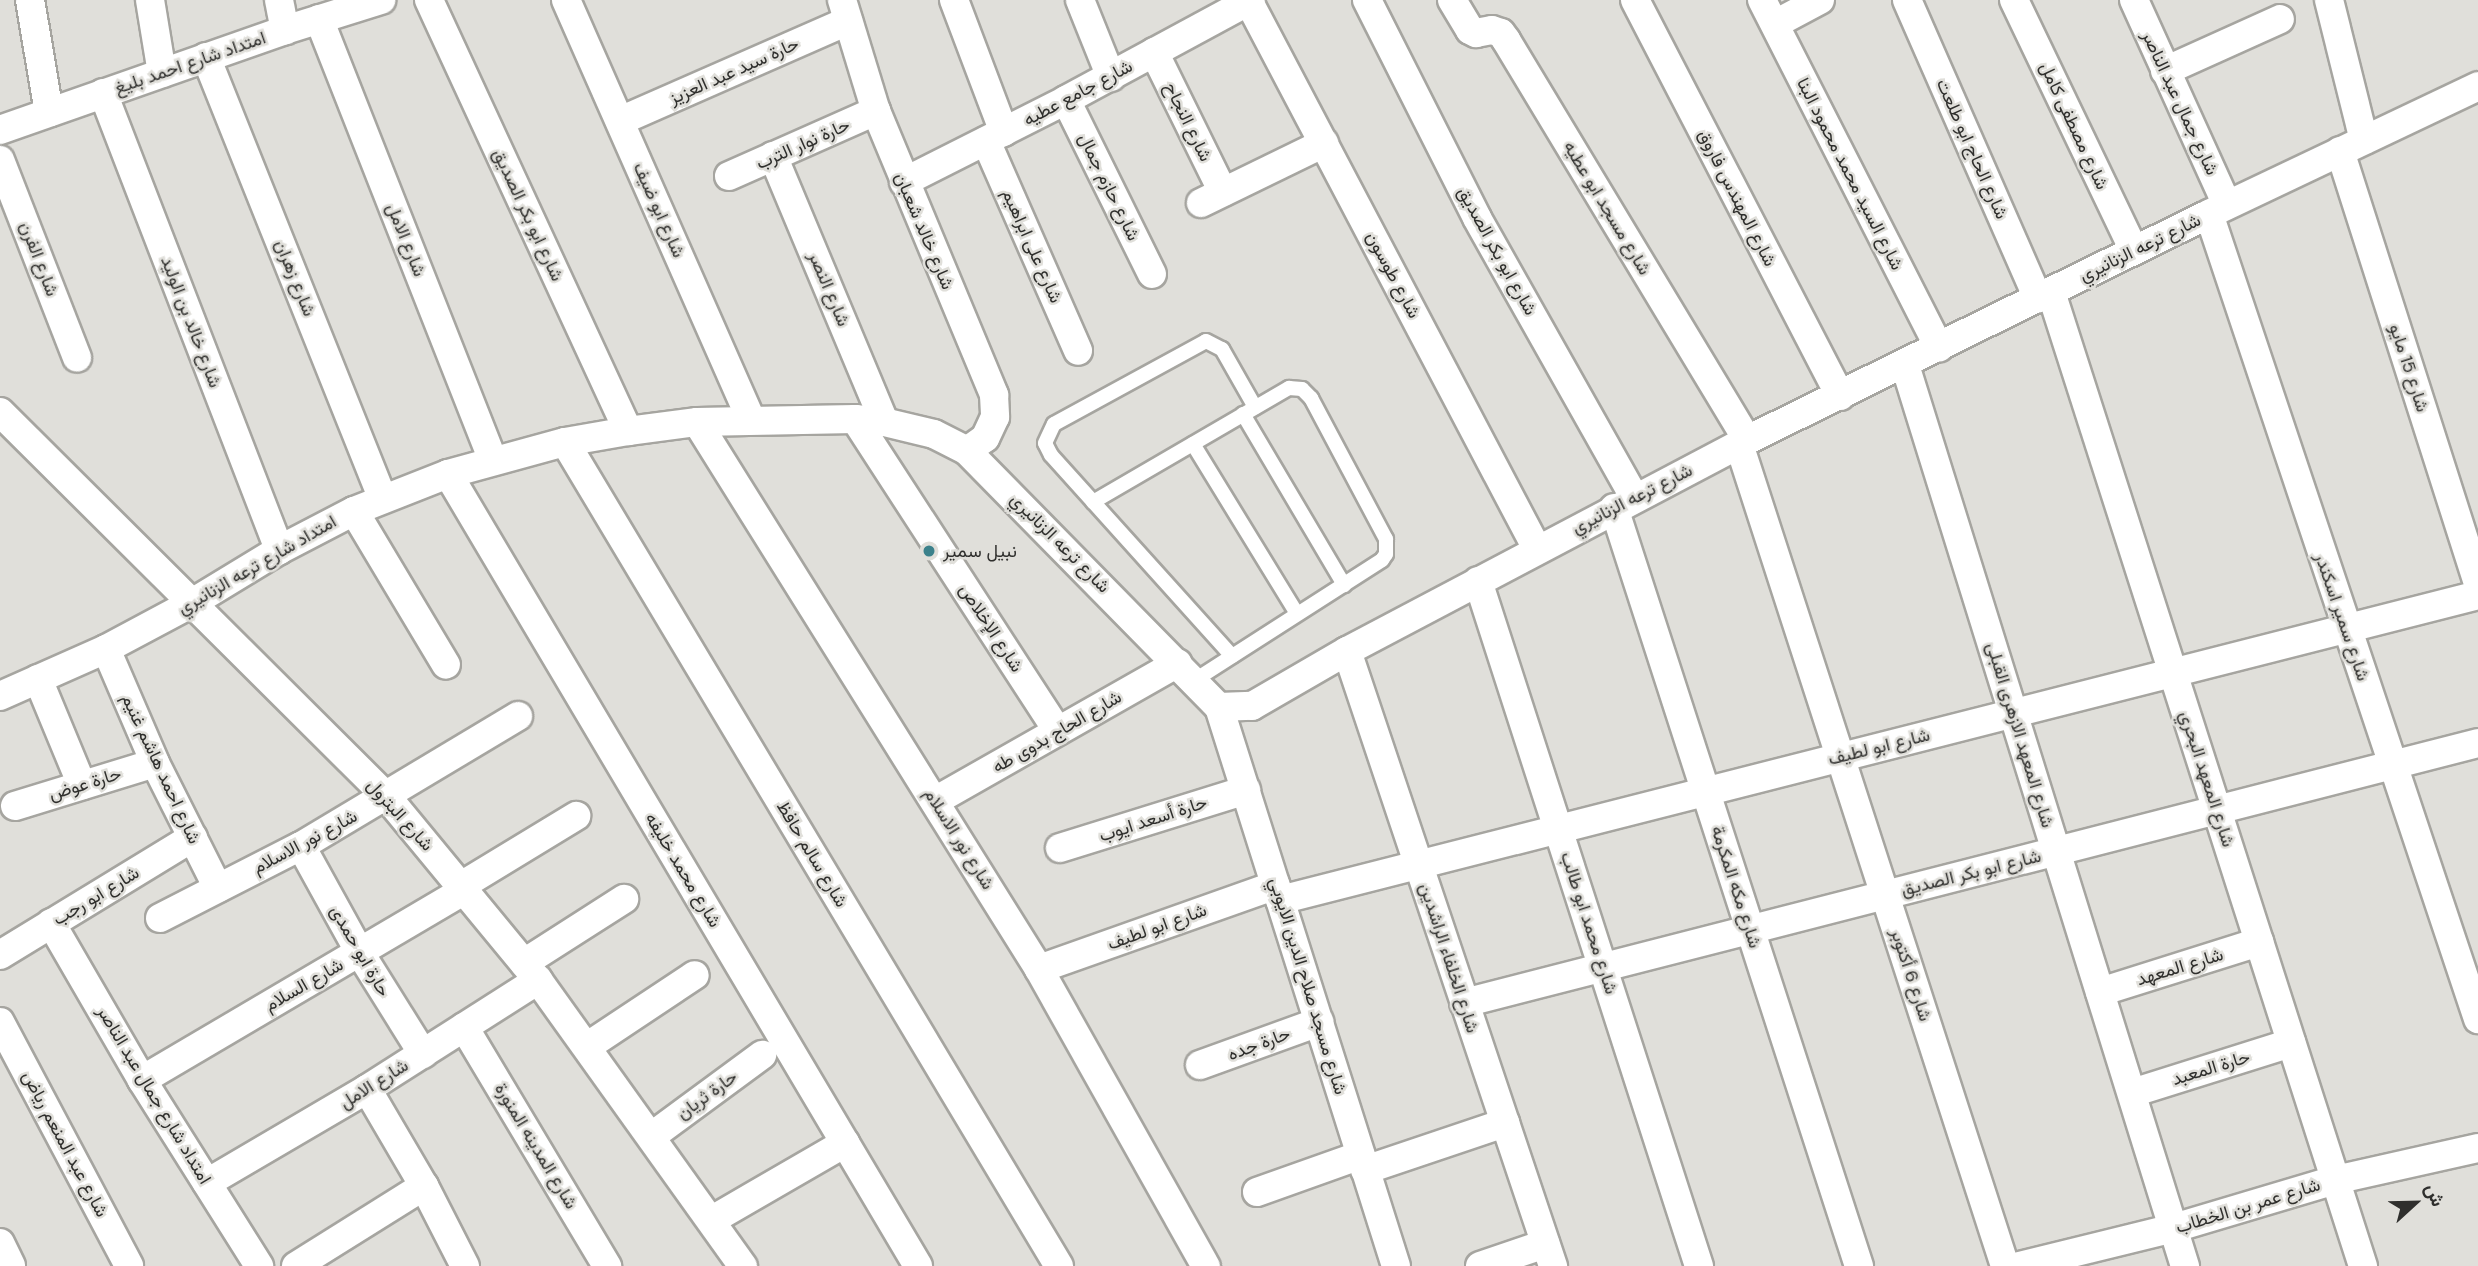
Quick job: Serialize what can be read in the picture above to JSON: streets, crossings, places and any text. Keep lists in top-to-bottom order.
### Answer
{
  "streets": {
    "street": [
      "امتداد شارع احمد بليغ",
      "حارة سيد عبد العزيز",
      "شارع جامع عطيه",
      "شارع جمال عبد الناصر",
      "شارع النجاح",
      "شارع مصطفى كامل",
      "حارة نوار الترب",
      "شارع الحاج ابو طلعت",
      "شارع السيد محمد محمود البنا",
      "شارع حازم جمال",
      "شارع المهندس فاروق",
      "شارع مسجد ابو عطيه",
      "شارع ابو ضيف",
      "شارع ابو بكر الصديق",
      "شارع خالد شعبان",
      "شارع الامل",
      "شارع على ابراهيم",
      "شارع ترعه الزنانيري",
      "شارع الفرن",
      "شارع طوسون",
      "شارع زهران",
      "شارع النصر",
      "شارع خالد بن الوليد",
      "شارع 15 مايو",
      "امتداد شارع ترعه الزنانيري",
      "شارع سمير اسكندر",
      "شارع الإخلاص",
      "شارع الحاج بدوى طه",
      "شارع المعهد الازهرى القبلى",
      "شارع ابو لطيف",
      "شارع احمد هاشم غنيم",
      "شارع المعهد البحري",
      "حارة عوض",
      "شارع البترول",
      "حارة أسعد ايوب",
      "شارع نور الاسلام",
      "شارع سالم حافظ",
      "شارع محمد خليفه",
      "شارع مكه المكرمة",
      "شارع ابو رجب",
      "شارع محمد ابو طالب",
      "حارة ابو حمدى",
      "شارع الخلفاء الراشدين",
      "شارع المعهد",
      "شارع 6 أكتوبر",
      "شارع السلام",
      "شارع مسجد صلاح الدين الايوبي",
      "حارة جده",
      "حارة المعبد",
      "امتداد شارع جمال عبد الناصر",
      "حارة ثريان",
      "شارع عبد المنعم رياض",
      "شارع المدينه المنورة",
      "شارع عمر بن الخطاب"
    ]
  },
  "crossings": [
    ["امتداد شارع احمد بليغ", "شارع الامل"],
    ["امتداد شارع احمد بليغ", "شارع زهران"],
    ["امتداد شارع احمد بليغ", "شارع خالد بن الوليد"],
    ["حارة سيد عبد العزيز", "شارع ابو ضيف"],
    ["حارة سيد عبد العزيز", "شارع خالد شعبان"],
    ["شارع جامع عطيه", "شارع النجاح"],
    ["شارع جامع عطيه", "شارع حازم جمال"],
    ["شارع جامع عطيه", "شارع خالد شعبان"],
    ["شارع جامع عطيه", "شارع على ابراهيم"],
    ["شارع جامع عطيه", "شارع طوسون"],
    ["شارع جمال عبد الناصر", "شارع ترعه الزنانيري"],
    ["شارع جمال عبد الناصر", "شارع سمير اسكندر"],
    ["شارع النجاح", "شارع طوسون"],
    ["شارع مصطفى كامل", "شارع ترعه الزنانيري"],
    ["حارة نوار الترب", "شارع خالد شعبان"],
    ["حارة نوار الترب", "شارع النصر"],
    ["شارع الحاج ابو طلعت", "شارع ترعه الزنانيري"],
    ["شارع الحاج ابو طلعت", "شارع المعهد البحري"],
    ["شارع السيد محمد محمود البنا", "شارع ترعه الزنانيري"],
    ["شارع المهندس فاروق", "شارع ترعه الزنانيري"],
    ["شارع مسجد ابو عطيه", "شارع ترعه الزنانيري"],
    ["شارع مسجد ابو عطيه", "شارع 6 أكتوبر"],
    ["شارع ابو ضيف", "امتداد شارع ترعه الزنانيري"],
    ["شارع ابو بكر الصديق", "شارع ترعه الزنانيري"],
    ["شارع ابو بكر الصديق", "امتداد شارع ترعه الزنانيري"],
    ["شارع ابو بكر الصديق", "شارع سمير اسكندر"],
    ["شارع ابو بكر الصديق", "شارع المعهد الازهرى القبلى"],
    ["شارع ابو بكر الصديق", "شارع المعهد البحري"],
    ["شارع ابو بكر الصديق", "شارع مكه المكرمة"],
    ["شارع ابو بكر الصديق", "شارع محمد ابو طالب"],
    ["شارع ابو بكر الصديق", "شارع الخلفاء الراشدين"],
    ["شارع ابو بكر الصديق", "شارع 6 أكتوبر"],
    ["شارع خالد شعبان", "شارع ترعه الزنانيري"],
    ["شارع الامل", "امتداد شارع ترعه الزنانيري"],
    ["شارع الامل", "شارع البترول"],
    ["شارع الامل", "حارة ابو حمدى"],
    ["شارع الامل", "امتداد شارع جمال عبد الناصر"],
    ["شارع الامل", "شارع المدينه المنورة"],
    ["شارع ترعه الزنانيري", "شارع طوسون"],
    ["شارع ترعه الزنانيري", "شارع النصر"],
    ["شارع ترعه الزنانيري", "شارع 15 مايو"],
    ["شارع ترعه الزنانيري", "امتداد شارع ترعه الزنانيري"],
    ["شارع ترعه الزنانيري", "شارع سمير اسكندر"],
    ["شارع ترعه الزنانيري", "شارع الإخلاص"],
    ["شارع ترعه الزنانيري", "شارع الحاج بدوى طه"],
    ["شارع ترعه الزنانيري", "شارع المعهد الازهرى القبلى"],
    ["شارع ترعه الزنانيري", "شارع المعهد البحري"],
    ["شارع ترعه الزنانيري", "شارع مكه المكرمة"],
    ["شارع ترعه الزنانيري", "شارع محمد ابو طالب"],
    ["شارع ترعه الزنانيري", "شارع الخلفاء الراشدين"],
    ["شارع ترعه الزنانيري", "شارع 6 أكتوبر"],
    ["شارع ترعه الزنانيري", "شارع مسجد صلاح الدين الايوبي"],
    ["شارع زهران", "امتداد شارع ترعه الزنانيري"],
    ["شارع خالد بن الوليد", "امتداد شارع ترعه الزنانيري"],
    ["امتداد شارع ترعه الزنانيري", "شارع الإخلاص"],
    ["امتداد شارع ترعه الزنانيري", "شارع احمد هاشم غنيم"],
    ["امتداد شارع ترعه الزنانيري", "شارع البترول"],
    ["امتداد شارع ترعه الزنانيري", "شارع نور الاسلام"],
    ["امتداد شارع ترعه الزنانيري", "شارع سالم حافظ"],
    ["امتداد شارع ترعه الزنانيري", "شارع محمد خليفه"],
    ["شارع سمير اسكندر", "شارع ابو لطيف"],
    ["شارع الإخلاص", "شارع الحاج بدوى طه"],
    ["شارع الحاج بدوى طه", "شارع نور الاسلام"],
    ["شارع المعهد الازهرى القبلى", "شارع ابو لطيف"],
    ["شارع المعهد الازهرى القبلى", "شارع المعهد"],
    ["شارع المعهد الازهرى القبلى", "حارة المعبد"],
    ["شارع المعهد الازهرى القبلى", "شارع عمر بن الخطاب"],
    ["شارع ابو لطيف", "شارع المعهد البحري"],
    ["شارع ابو لطيف", "شارع نور الاسلام"],
    ["شارع ابو لطيف", "شارع مكه المكرمة"],
    ["شارع ابو لطيف", "شارع محمد ابو طالب"],
    ["شارع ابو لطيف", "شارع الخلفاء الراشدين"],
    ["شارع ابو لطيف", "شارع 6 أكتوبر"],
    ["شارع ابو لطيف", "شارع مسجد صلاح الدين الايوبي"],
    ["شارع احمد هاشم غنيم", "حارة عوض"],
    ["شارع احمد هاشم غنيم", "شارع نور الاسلام"],
    ["شارع احمد هاشم غنيم", "شارع ابو رجب"],
    ["شارع المعهد البحري", "شارع المعهد"],
    ["شارع المعهد البحري", "حارة المعبد"],
    ["شارع المعهد البحري", "شارع عمر بن الخطاب"],
    ["شارع البترول", "شارع نور الاسلام"],
    ["شارع البترول", "شارع السلام"],
    ["شارع البترول", "حارة ثريان"],
    ["حارة أسعد ايوب", "شارع مسجد صلاح الدين الايوبي"],
    ["شارع نور الاسلام", "حارة ابو حمدى"],
    ["شارع ابو رجب", "امتداد شارع جمال عبد الناصر"],
    ["حارة ابو حمدى", "شارع السلام"],
    ["شارع السلام", "امتداد شارع جمال عبد الناصر"],
    ["شارع مسجد صلاح الدين الايوبي", "حارة جده"]
  ],
  "places": ["نبيل سمير"],
  "north": "right"
}
